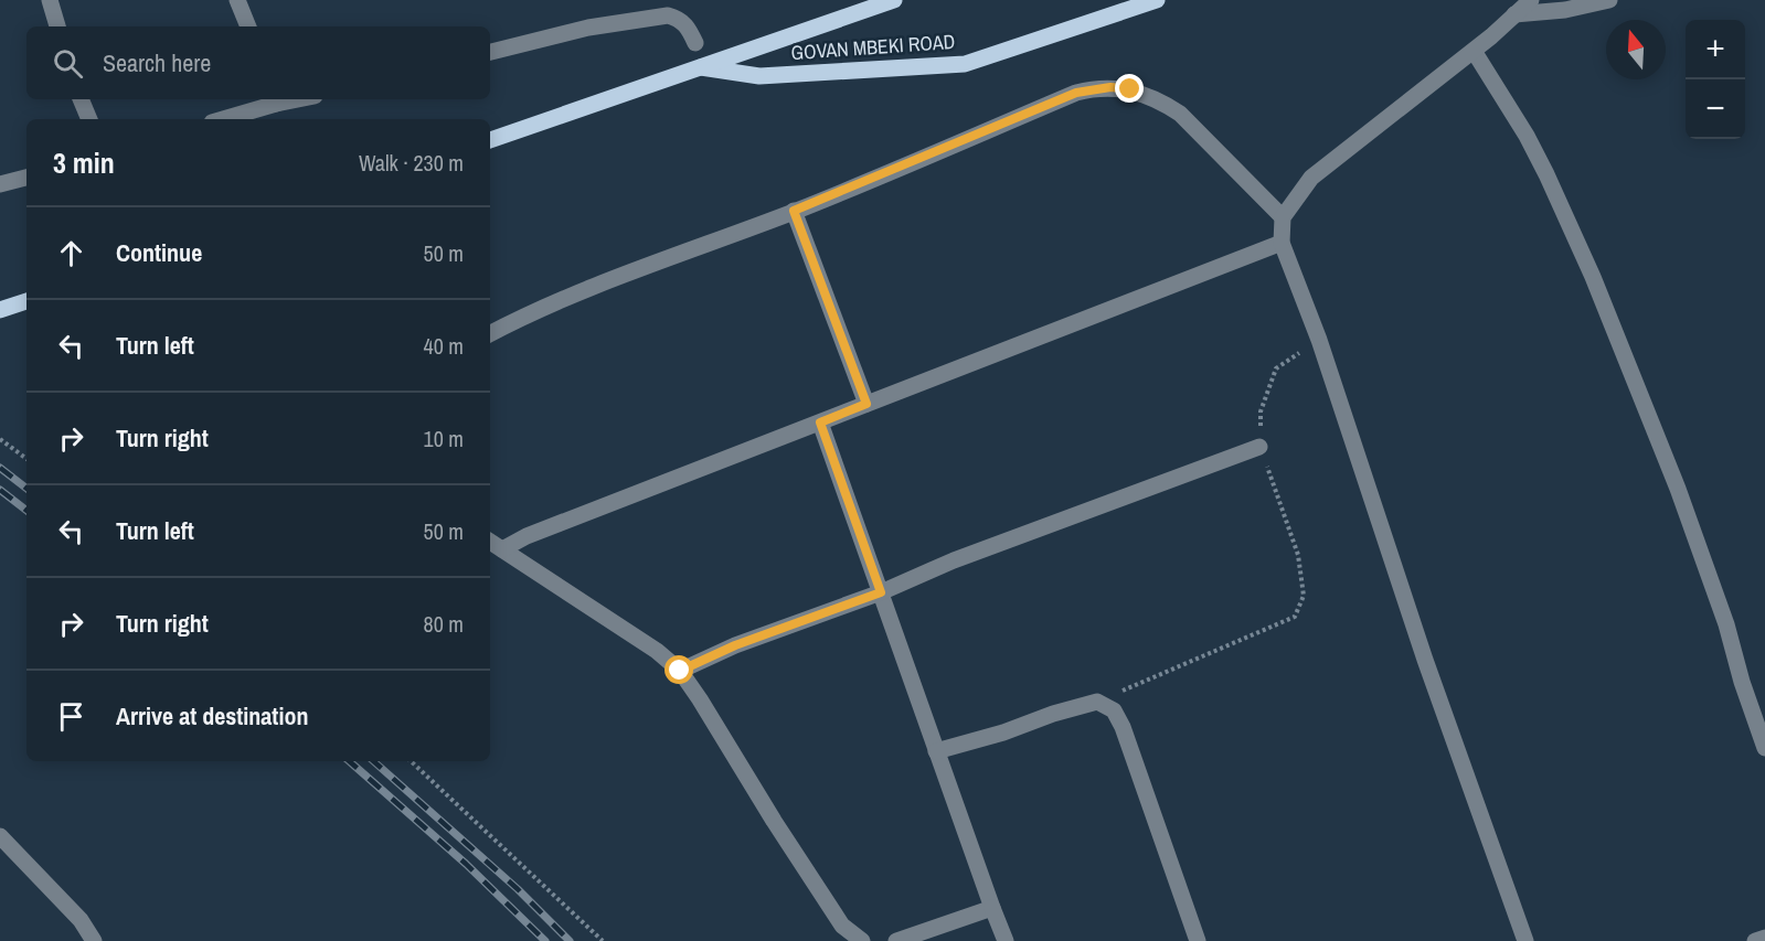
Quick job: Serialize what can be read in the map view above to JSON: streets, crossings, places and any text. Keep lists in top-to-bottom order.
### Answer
{
  "streets": {
    "main road": ["GOVAN MBEKI ROAD"]
  },
  "north": "top",
  "page": {
    "map_buttons": ["+", "−"],
    "search": "Search here",
    "heading": ["3 min", "Walk · 230 m"],
    "list": [
      ["Continue", "50 m"],
      ["Turn left", "40 m"],
      ["Turn right", "10 m"],
      ["Turn left", "50 m"],
      ["Turn right", "80 m"],
      "Arrive at destination"
    ]
  }
}
